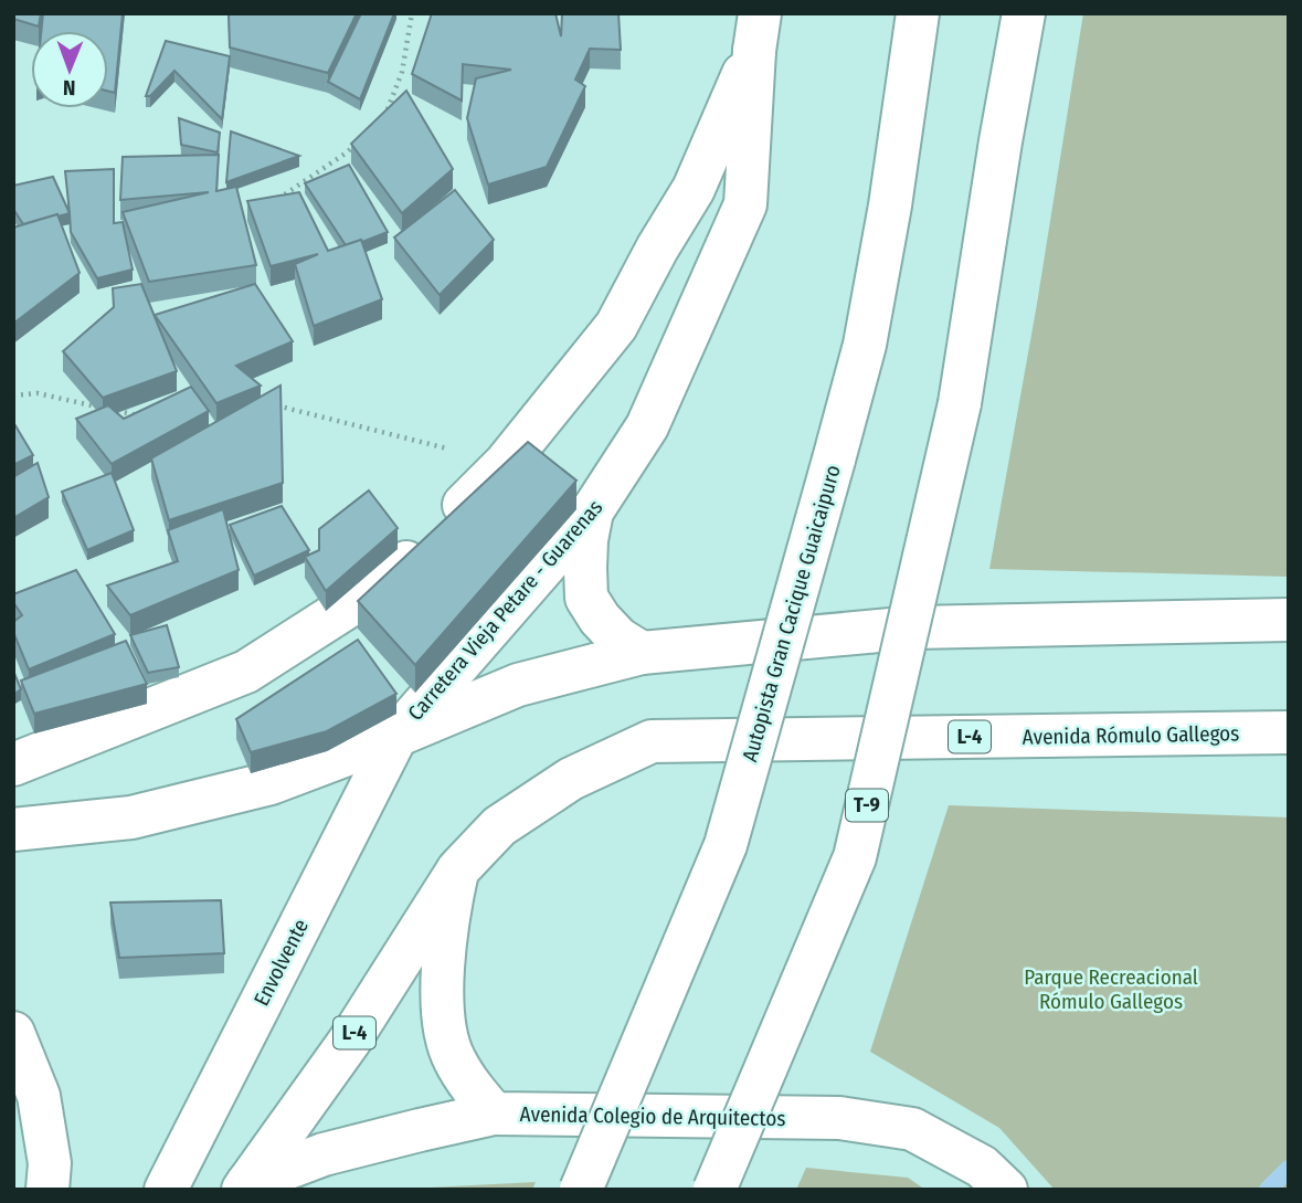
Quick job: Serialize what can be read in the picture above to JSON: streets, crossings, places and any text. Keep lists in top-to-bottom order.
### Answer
{
  "streets": {
    "main road": [
      "Carretera Vieja Petare - Guarenas",
      "Autopista Gran Cacique Guaicaipuro",
      "Avenida Rómulo Gallegos",
      "L-4",
      "T-9",
      "Envolvente",
      "Avenida Colegio de Arquitectos"
    ]
  },
  "crossings": [
    ["Carretera Vieja Petare - Guarenas", "Envolvente"],
    ["Avenida Rómulo Gallegos", "L-4"],
    ["Avenida Rómulo Gallegos", "Avenida Colegio de Arquitectos"],
    ["L-4", "Avenida Colegio de Arquitectos"]
  ],
  "parks": ["Parque Recreacional Rómulo Gallegos"],
  "north": "bottom"
}
